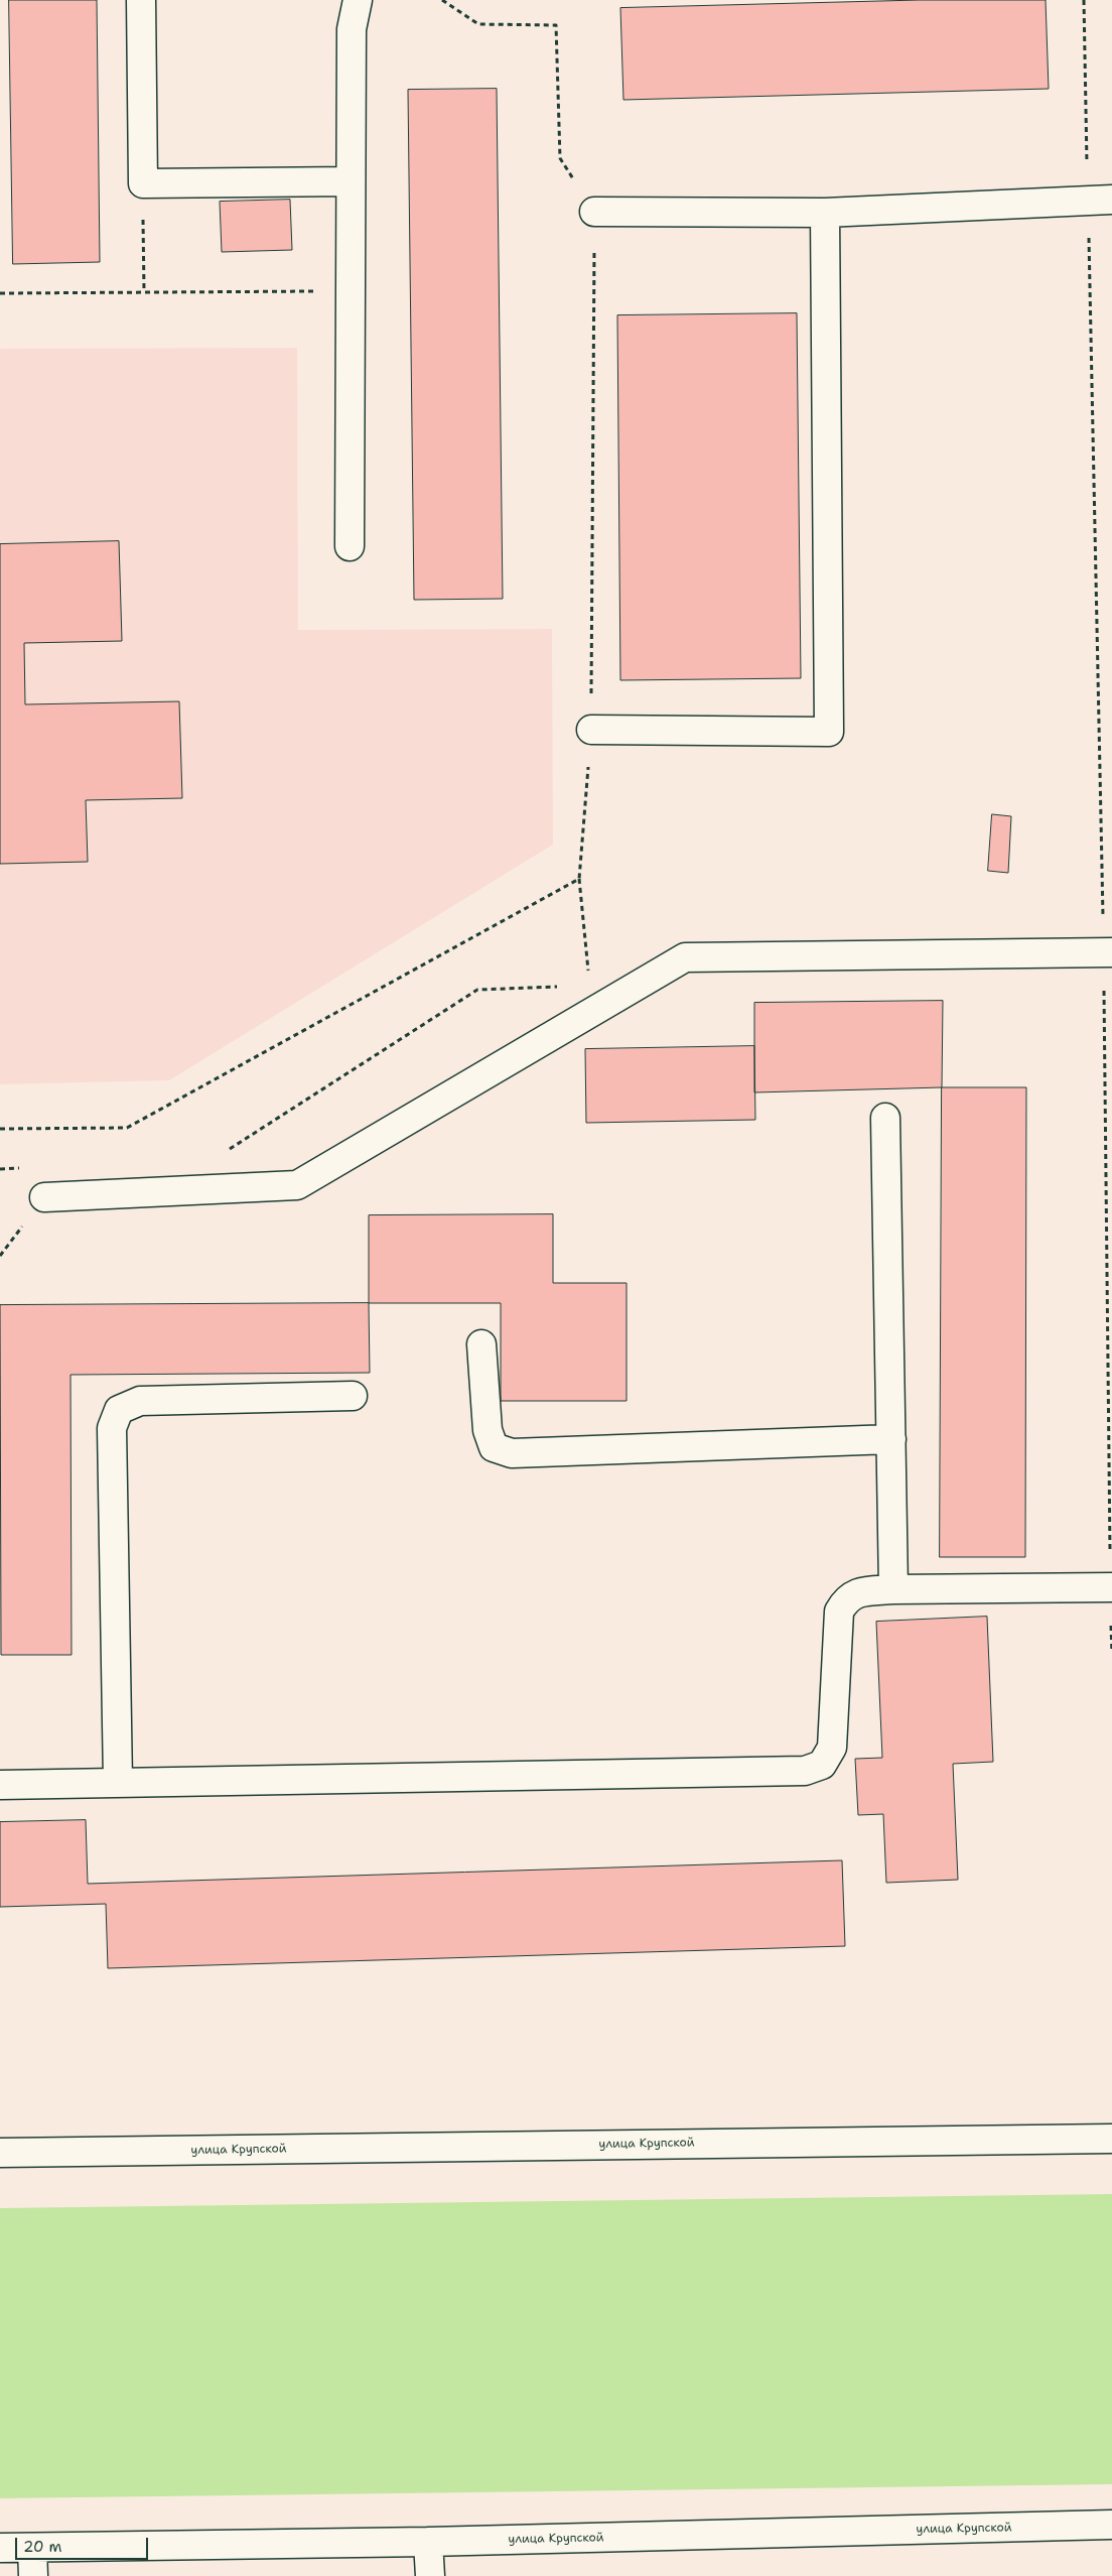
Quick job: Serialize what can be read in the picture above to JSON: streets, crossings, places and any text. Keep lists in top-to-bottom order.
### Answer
{
  "streets": {
    "street": ["улица Крупской"]
  },
  "scale_bar": "20 m"
}
